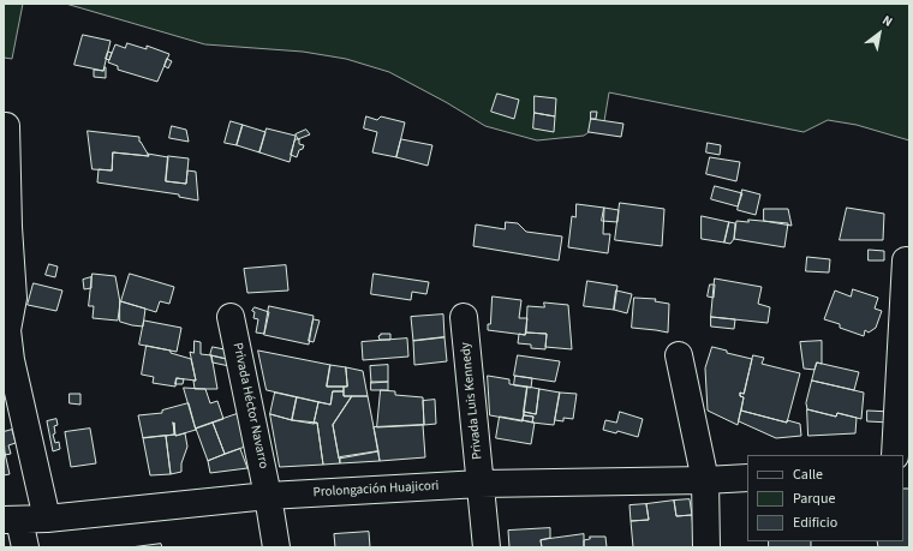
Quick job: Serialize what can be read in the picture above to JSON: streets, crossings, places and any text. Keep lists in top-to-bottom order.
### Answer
{
  "streets": {
    "street": ["Privada Luis Kennedy", "Privada Héctor Navarro", "Prolongación Huajicori"]
  },
  "crossings": [
    ["Privada Luis Kennedy", "Prolongación Huajicori"],
    ["Privada Héctor Navarro", "Prolongación Huajicori"]
  ],
  "legend": ["Calle", "Parque", "Edificio"],
  "north": "top right"
}
